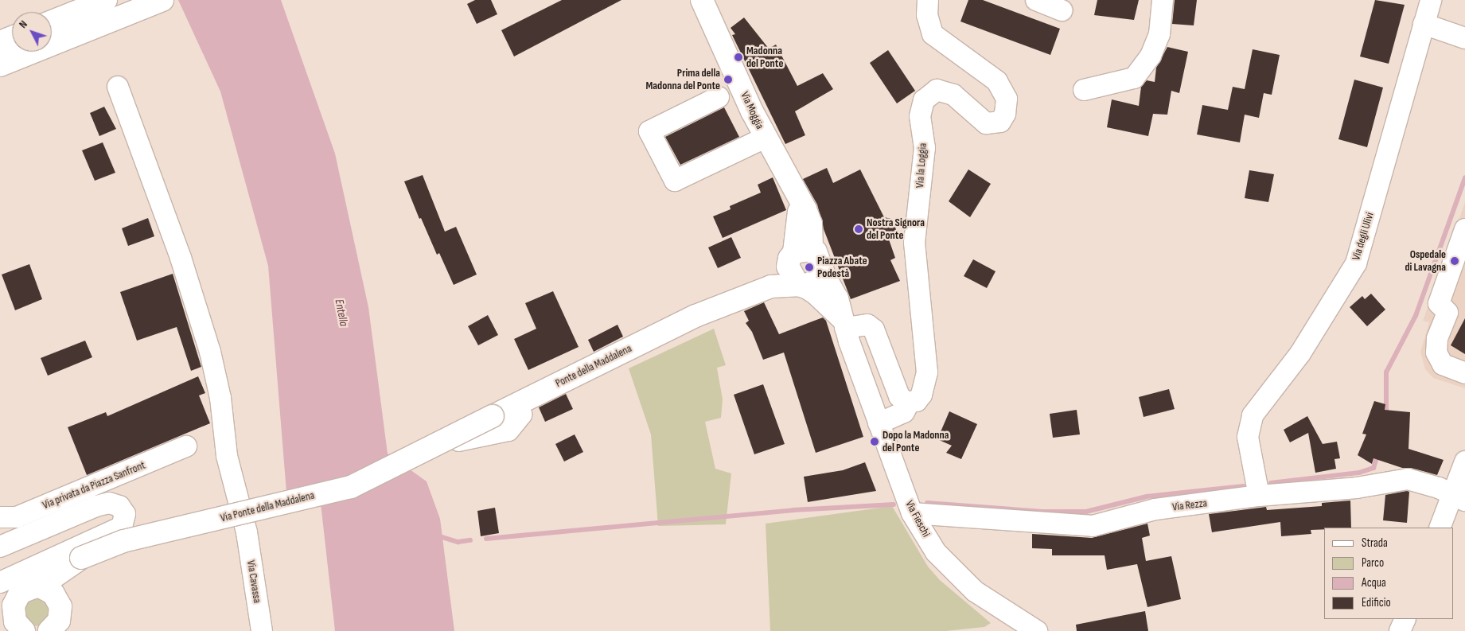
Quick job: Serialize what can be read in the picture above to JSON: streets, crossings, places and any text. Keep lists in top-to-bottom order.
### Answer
{
  "streets": {
    "main road": ["Via Moggia", "Ponte della Maddalena", "Via Ponte della Maddalena"],
    "street": [
      "Via la Loggia",
      "Via degli Ulivi",
      "Via privata da Piazza Sanfront",
      "Via Rezza",
      "Via Fieschi",
      "Via Cavassa"
    ]
  },
  "crossings": [
    ["Via Moggia", "Ponte della Maddalena"],
    ["Via Moggia", "Via Fieschi"],
    ["Via la Loggia", "Via Fieschi"],
    ["Via degli Ulivi", "Via Rezza"],
    ["Ponte della Maddalena", "Via Ponte della Maddalena"],
    ["Via Rezza", "Via Fieschi"]
  ],
  "water": ["Entella"],
  "places": [
    "Madonna del Ponte",
    "Prima della Madonna del Ponte",
    "Nostra Signora del Ponte",
    "Ospedale di Lavagna",
    "Piazza Abate Podestà",
    "Dopo la Madonna del Ponte"
  ],
  "legend": [
    "Strada",
    "Parco",
    "Acqua",
    "Edificio"
  ],
  "north": "top left"
}
